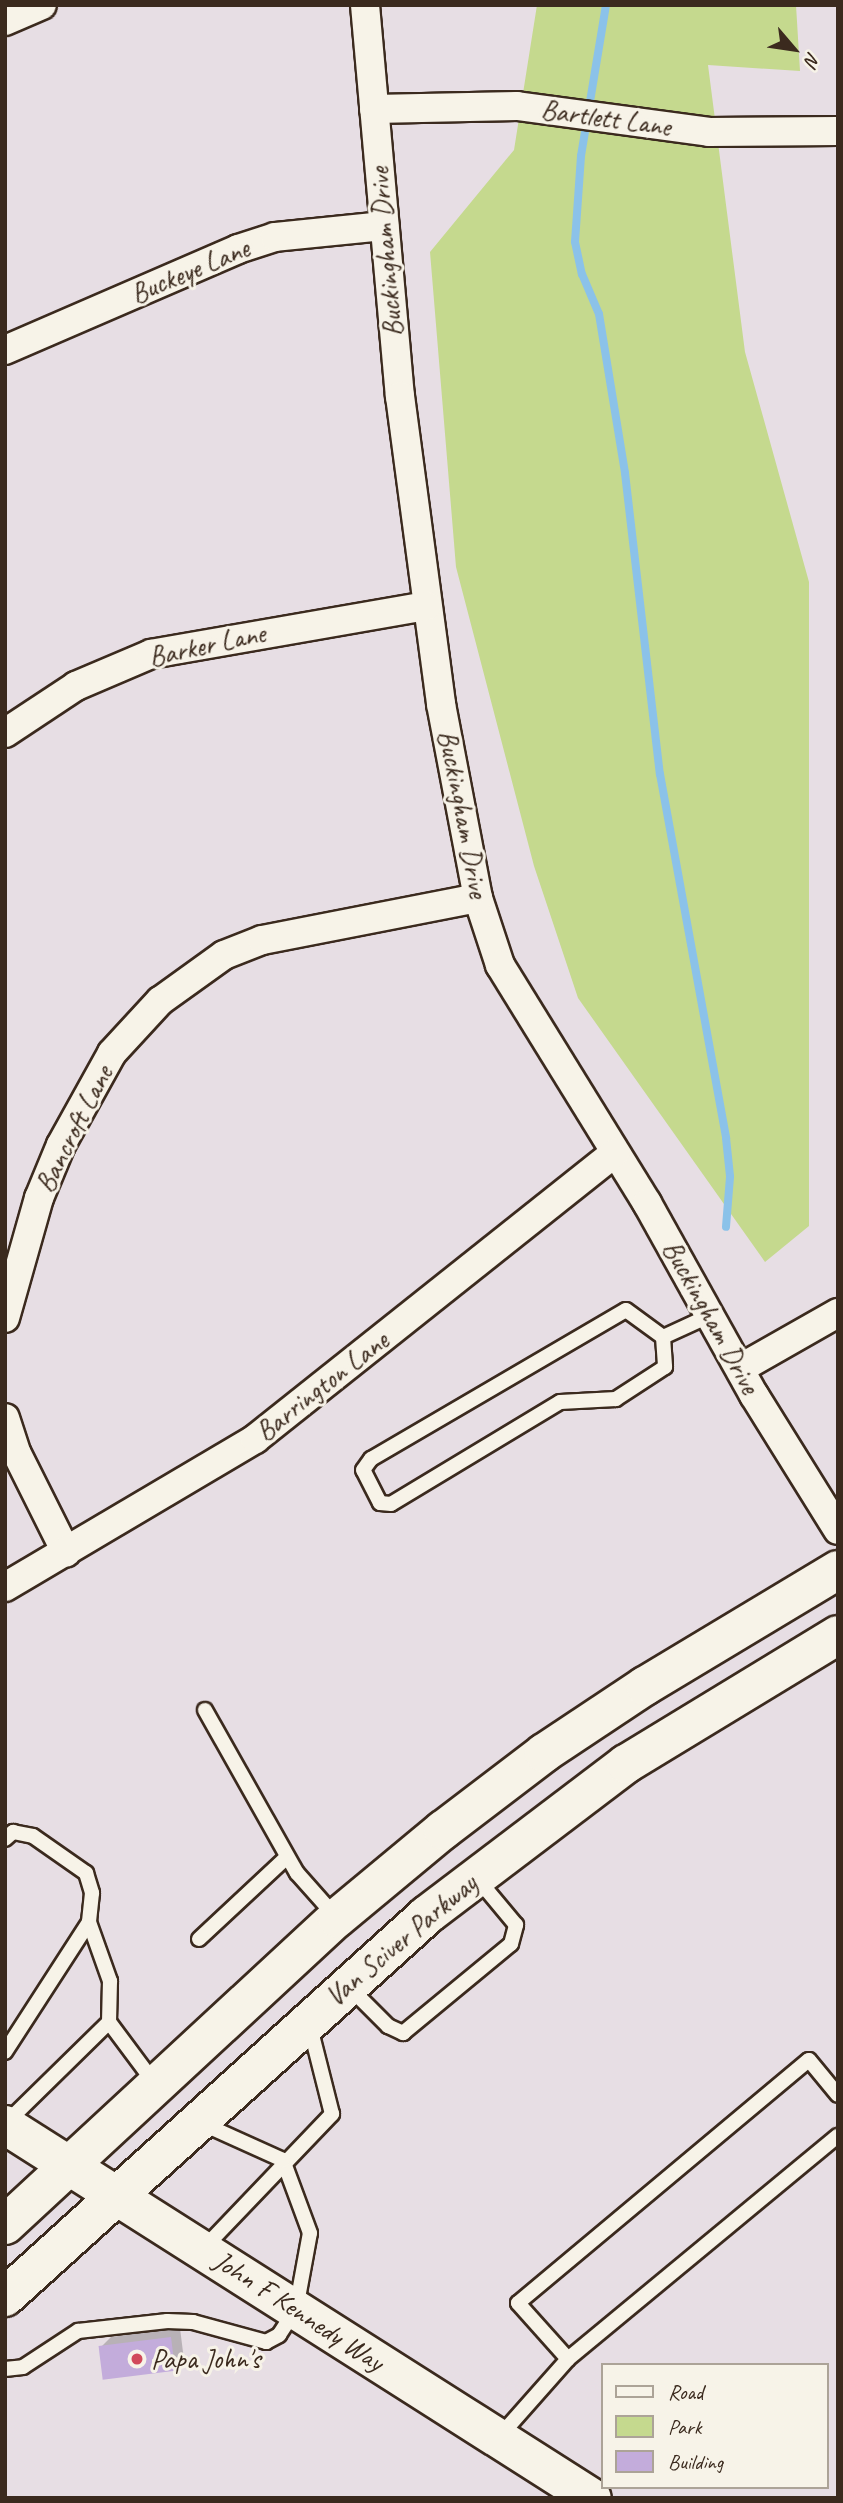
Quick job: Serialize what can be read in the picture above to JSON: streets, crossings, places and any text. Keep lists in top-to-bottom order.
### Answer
{
  "streets": {
    "street": [
      "Bartlett Lane",
      "Buckingham Drive",
      "Buckeye Lane",
      "Barker Lane",
      "Bancroft Lane",
      "Barrington Lane",
      "Van Sciver Parkway",
      "John F Kennedy Way"
    ]
  },
  "crossings": [
    ["Bartlett Lane", "Buckingham Drive"],
    ["Buckingham Drive", "Buckeye Lane"],
    ["Buckingham Drive", "Barker Lane"],
    ["Buckingham Drive", "Bancroft Lane"],
    ["Buckingham Drive", "Barrington Lane"],
    ["Van Sciver Parkway", "John F Kennedy Way"]
  ],
  "places": ["Papa John's"],
  "legend": ["Road", "Park", "Building"],
  "north": "bottom right"
}
